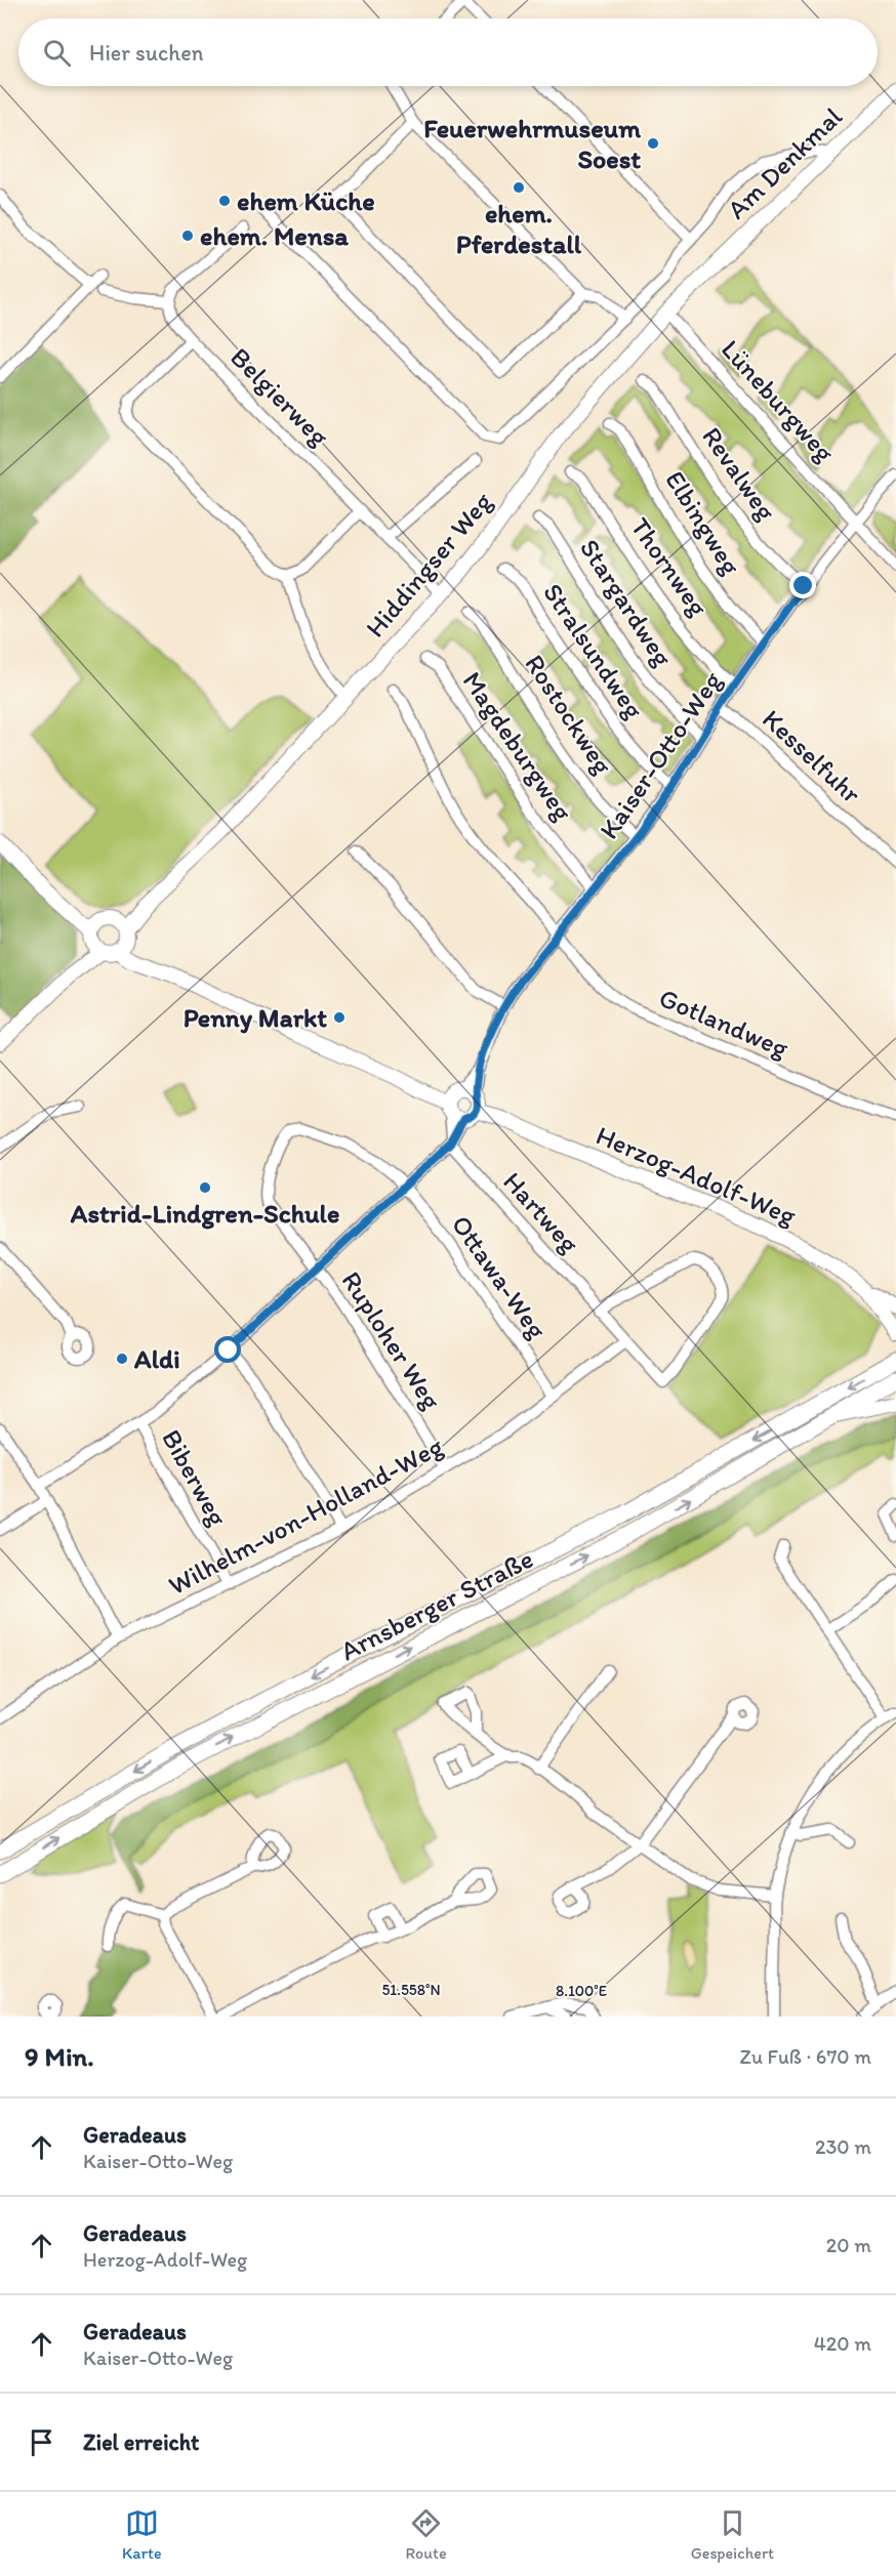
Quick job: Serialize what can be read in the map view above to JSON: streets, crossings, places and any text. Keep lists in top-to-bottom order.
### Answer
{
  "streets": {
    "main road": [
      "Am Denkmal",
      "Hiddingser Weg",
      "Herzog-Adolf-Weg",
      "Arnsberger Straße"
    ],
    "street": [
      "Belgierweg",
      "Lüneburgweg",
      "Revalweg",
      "Elbingweg",
      "Thornweg",
      "Stargardweg",
      "Stralsundweg",
      "Rostockweg",
      "Magdeburgweg",
      "Kaiser-Otto-Weg",
      "Kesselfuhr",
      "Gotlandweg",
      "Hartweg",
      "Ottawa-Weg",
      "Ruploher Weg",
      "Biberweg",
      "Wilhelm-von-Holland-Weg"
    ]
  },
  "crossings": [
    ["Am Denkmal", "Hiddingser Weg"],
    ["Belgierweg", "Hiddingser Weg"],
    ["Lüneburgweg", "Hiddingser Weg"],
    ["Lüneburgweg", "Kaiser-Otto-Weg"],
    ["Revalweg", "Kaiser-Otto-Weg"],
    ["Elbingweg", "Kaiser-Otto-Weg"],
    ["Hiddingser Weg", "Herzog-Adolf-Weg"],
    ["Thornweg", "Kaiser-Otto-Weg"],
    ["Stargardweg", "Kaiser-Otto-Weg"],
    ["Stralsundweg", "Kaiser-Otto-Weg"],
    ["Rostockweg", "Kaiser-Otto-Weg"],
    ["Magdeburgweg", "Kaiser-Otto-Weg"],
    ["Kaiser-Otto-Weg", "Kesselfuhr"],
    ["Kaiser-Otto-Weg", "Gotlandweg"],
    ["Kaiser-Otto-Weg", "Herzog-Adolf-Weg"],
    ["Kaiser-Otto-Weg", "Hartweg"],
    ["Hartweg", "Wilhelm-von-Holland-Weg"],
    ["Ottawa-Weg", "Ruploher Weg"],
    ["Ottawa-Weg", "Wilhelm-von-Holland-Weg"],
    ["Ruploher Weg", "Wilhelm-von-Holland-Weg"],
    ["Biberweg", "Wilhelm-von-Holland-Weg"]
  ],
  "places": [
    "Feuerwehrmuseum Soest",
    "ehem. Pferdestall",
    "ehem Küche",
    "ehem. Mensa",
    "Penny Markt",
    "Astrid-Lindgren-Schule",
    "Aldi"
  ],
  "page": {
    "search": "Hier suchen",
    "heading": ["9 Min.", "Zu Fuß · 670 m"],
    "list": [
      ["Geradeaus", "Kaiser-Otto-Weg", "230 m"],
      ["Geradeaus", "Herzog-Adolf-Weg", "20 m"],
      ["Geradeaus", "Kaiser-Otto-Weg", "420 m"],
      "Ziel erreicht"
    ],
    "nav": ["Karte", "Route", "Gespeichert"]
  },
  "coordinates": ["51.558°N", "8.100°E"]
}
